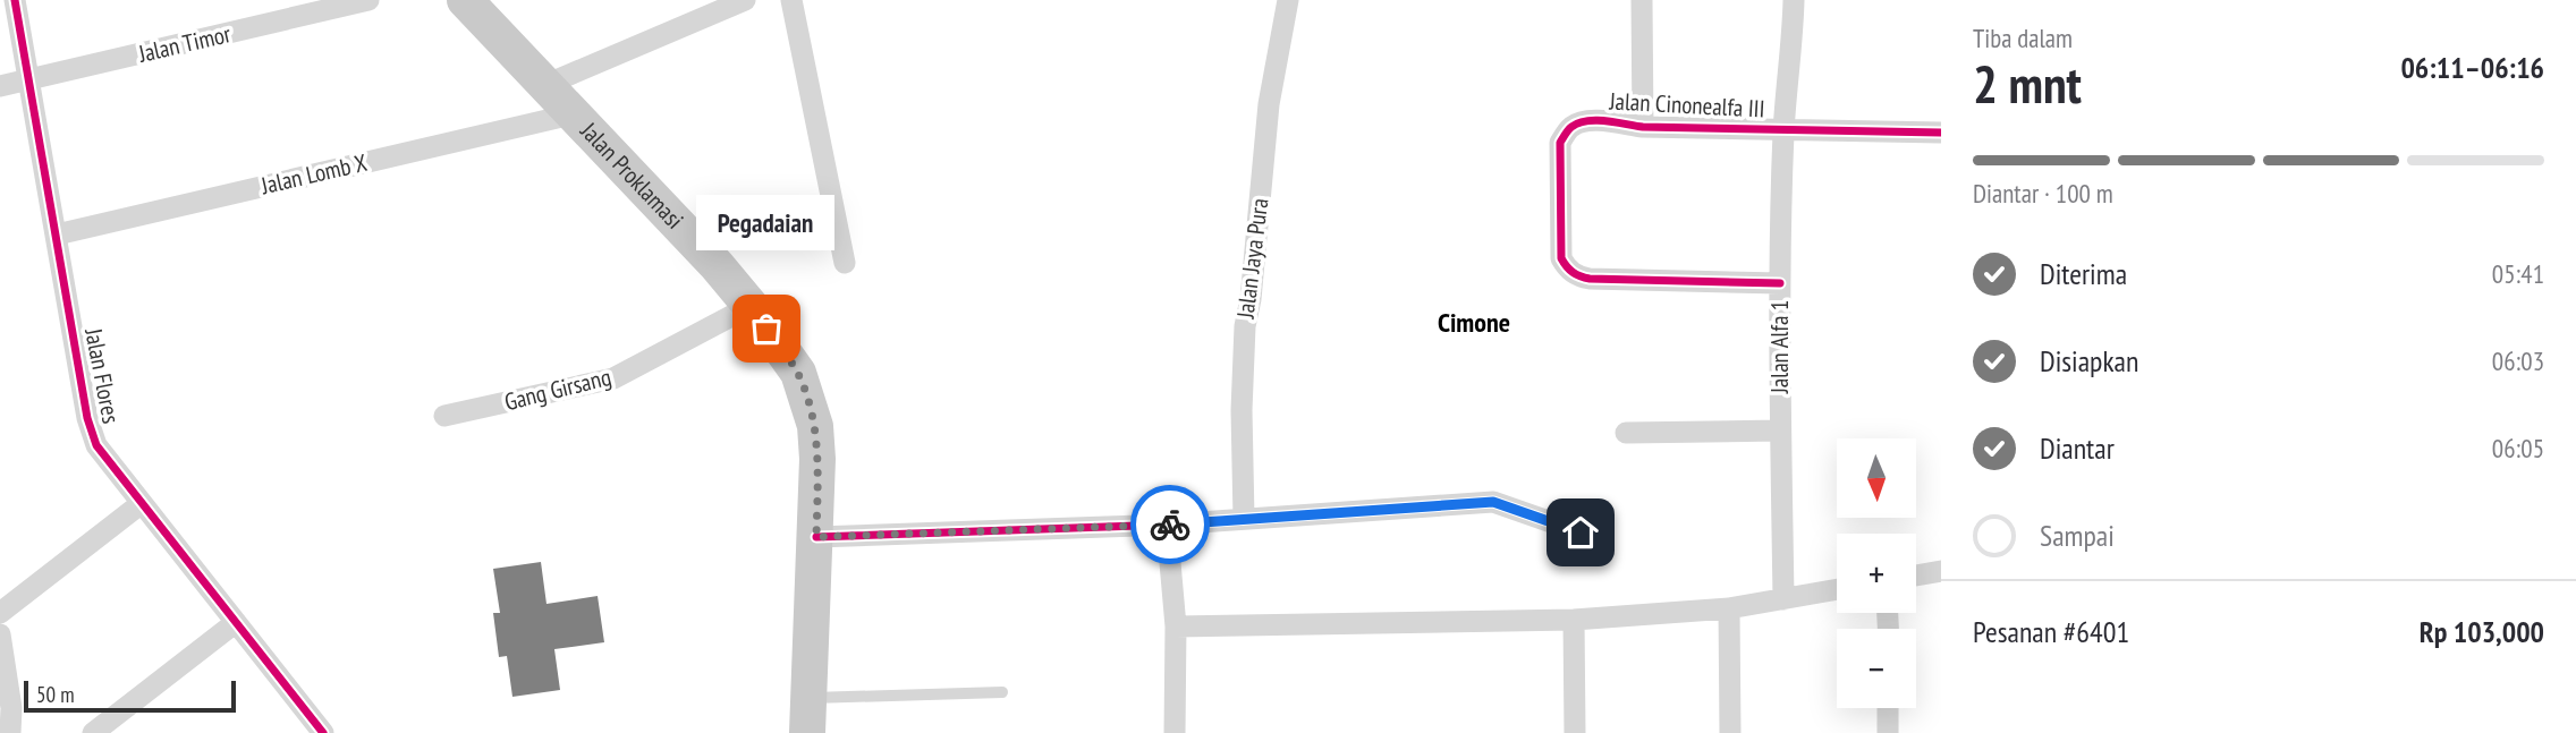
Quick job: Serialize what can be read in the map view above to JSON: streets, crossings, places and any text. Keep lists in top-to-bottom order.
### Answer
{
  "streets": {
    "main road": ["Jalan Proklamasi"],
    "street": [
      "Jalan Timor",
      "Jalan Cinonealfa III",
      "Jalan Lomb X",
      "Jalan Jaya Pura",
      "Jalan Alfa 1",
      "Jalan Flores",
      "Gang Girsang"
    ]
  },
  "crossings": [
    ["Jalan Timor", "Jalan Flores"],
    ["Jalan Cinonealfa III", "Jalan Alfa 1"],
    ["Jalan Lomb X", "Jalan Proklamasi"],
    ["Jalan Lomb X", "Jalan Flores"],
    ["Jalan Proklamasi", "Gang Girsang"]
  ],
  "districts": ["Cimone"],
  "places": ["Pegadaian"],
  "scale_bar": "50 m",
  "north": "bottom",
  "page": {
    "heading": ["2 mnt", "Tiba dalam", "06:11–06:16"],
    "panel": ["Pesanan #6401", "Rp 103,000"],
    "bar": "Diantar · 100 m",
    "bubble": "Pegadaian",
    "list": [
      ["Diterima", "05:41"],
      ["Disiapkan", "06:03"],
      ["Diantar", "06:05"],
      "Sampai"
    ],
    "map_buttons": ["+", "−"],
    "scale": "50 m"
  }
}
